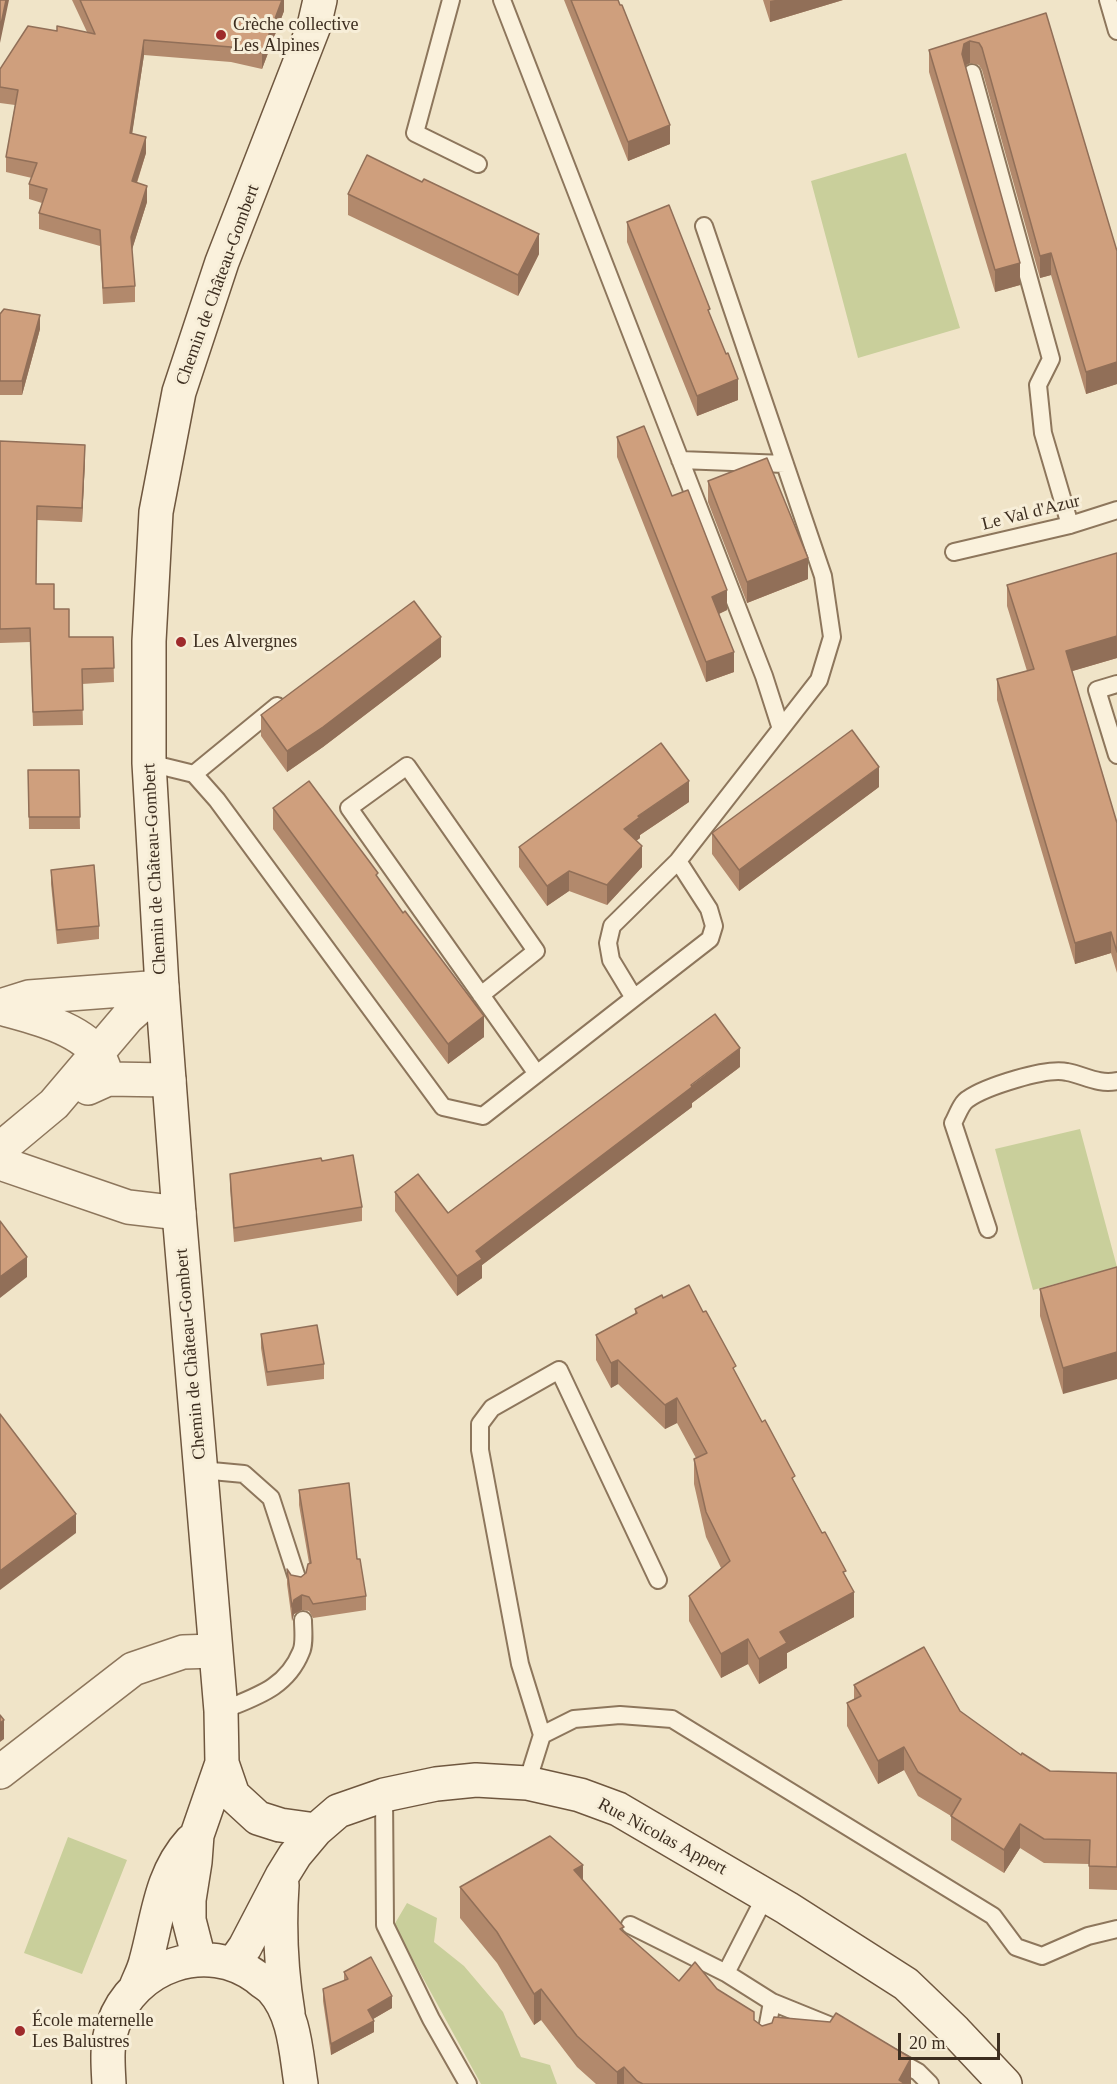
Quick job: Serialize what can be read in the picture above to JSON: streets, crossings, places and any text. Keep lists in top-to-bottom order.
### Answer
{
  "streets": {
    "street": ["Chemin de Château-Gombert", "Rue Nicolas Appert"],
    "lane": ["Le Val d'Azur"]
  },
  "crossings": [
    ["Chemin de Château-Gombert", "Rue Nicolas Appert"]
  ],
  "places": ["Crèche collective Les Alpines", "Les Alvergnes", "École maternelle Les Balustres"],
  "scale_bar": "20 m"
}
